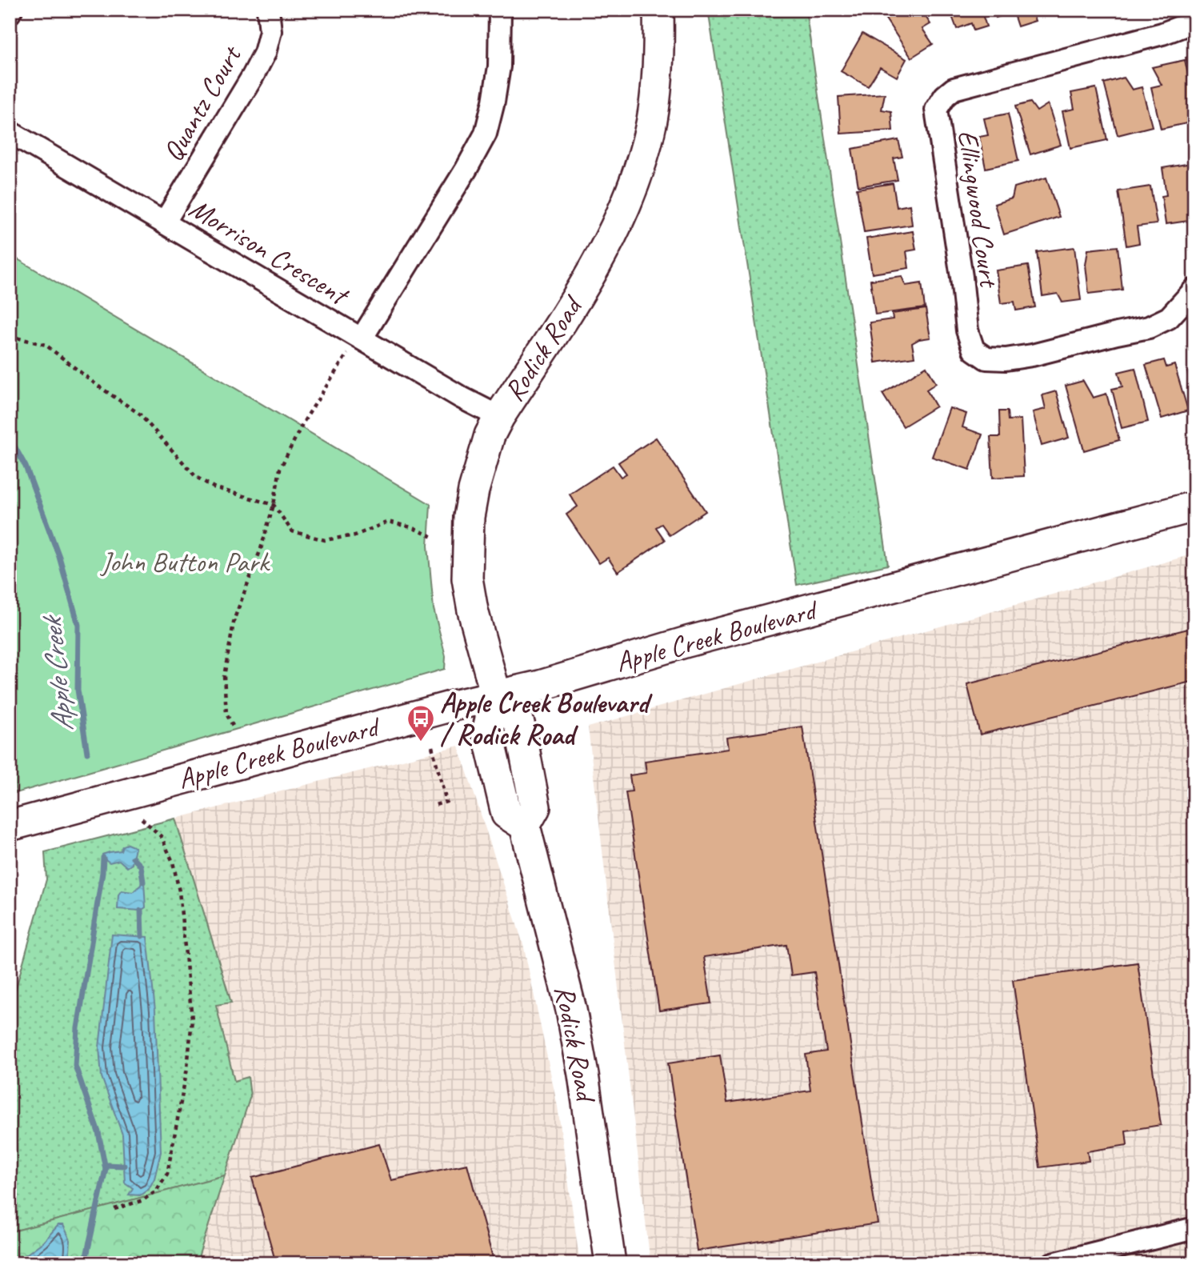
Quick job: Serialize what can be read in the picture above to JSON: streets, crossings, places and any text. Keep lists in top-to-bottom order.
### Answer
{
  "streets": {
    "main road": ["Rodick Road", "Apple Creek Boulevard"],
    "street": ["Quantz Court", "Ellingwood Court", "Morrison Crescent"]
  },
  "crossings": [
    ["Quantz Court", "Morrison Crescent"],
    ["Morrison Crescent", "Rodick Road"],
    ["Rodick Road", "Apple Creek Boulevard"]
  ],
  "water": ["Apple Creek"],
  "parks": ["John Button Park"],
  "places": {
    "bus stop": ["Apple Creek Boulevard / Rodick Road"]
  }
}
